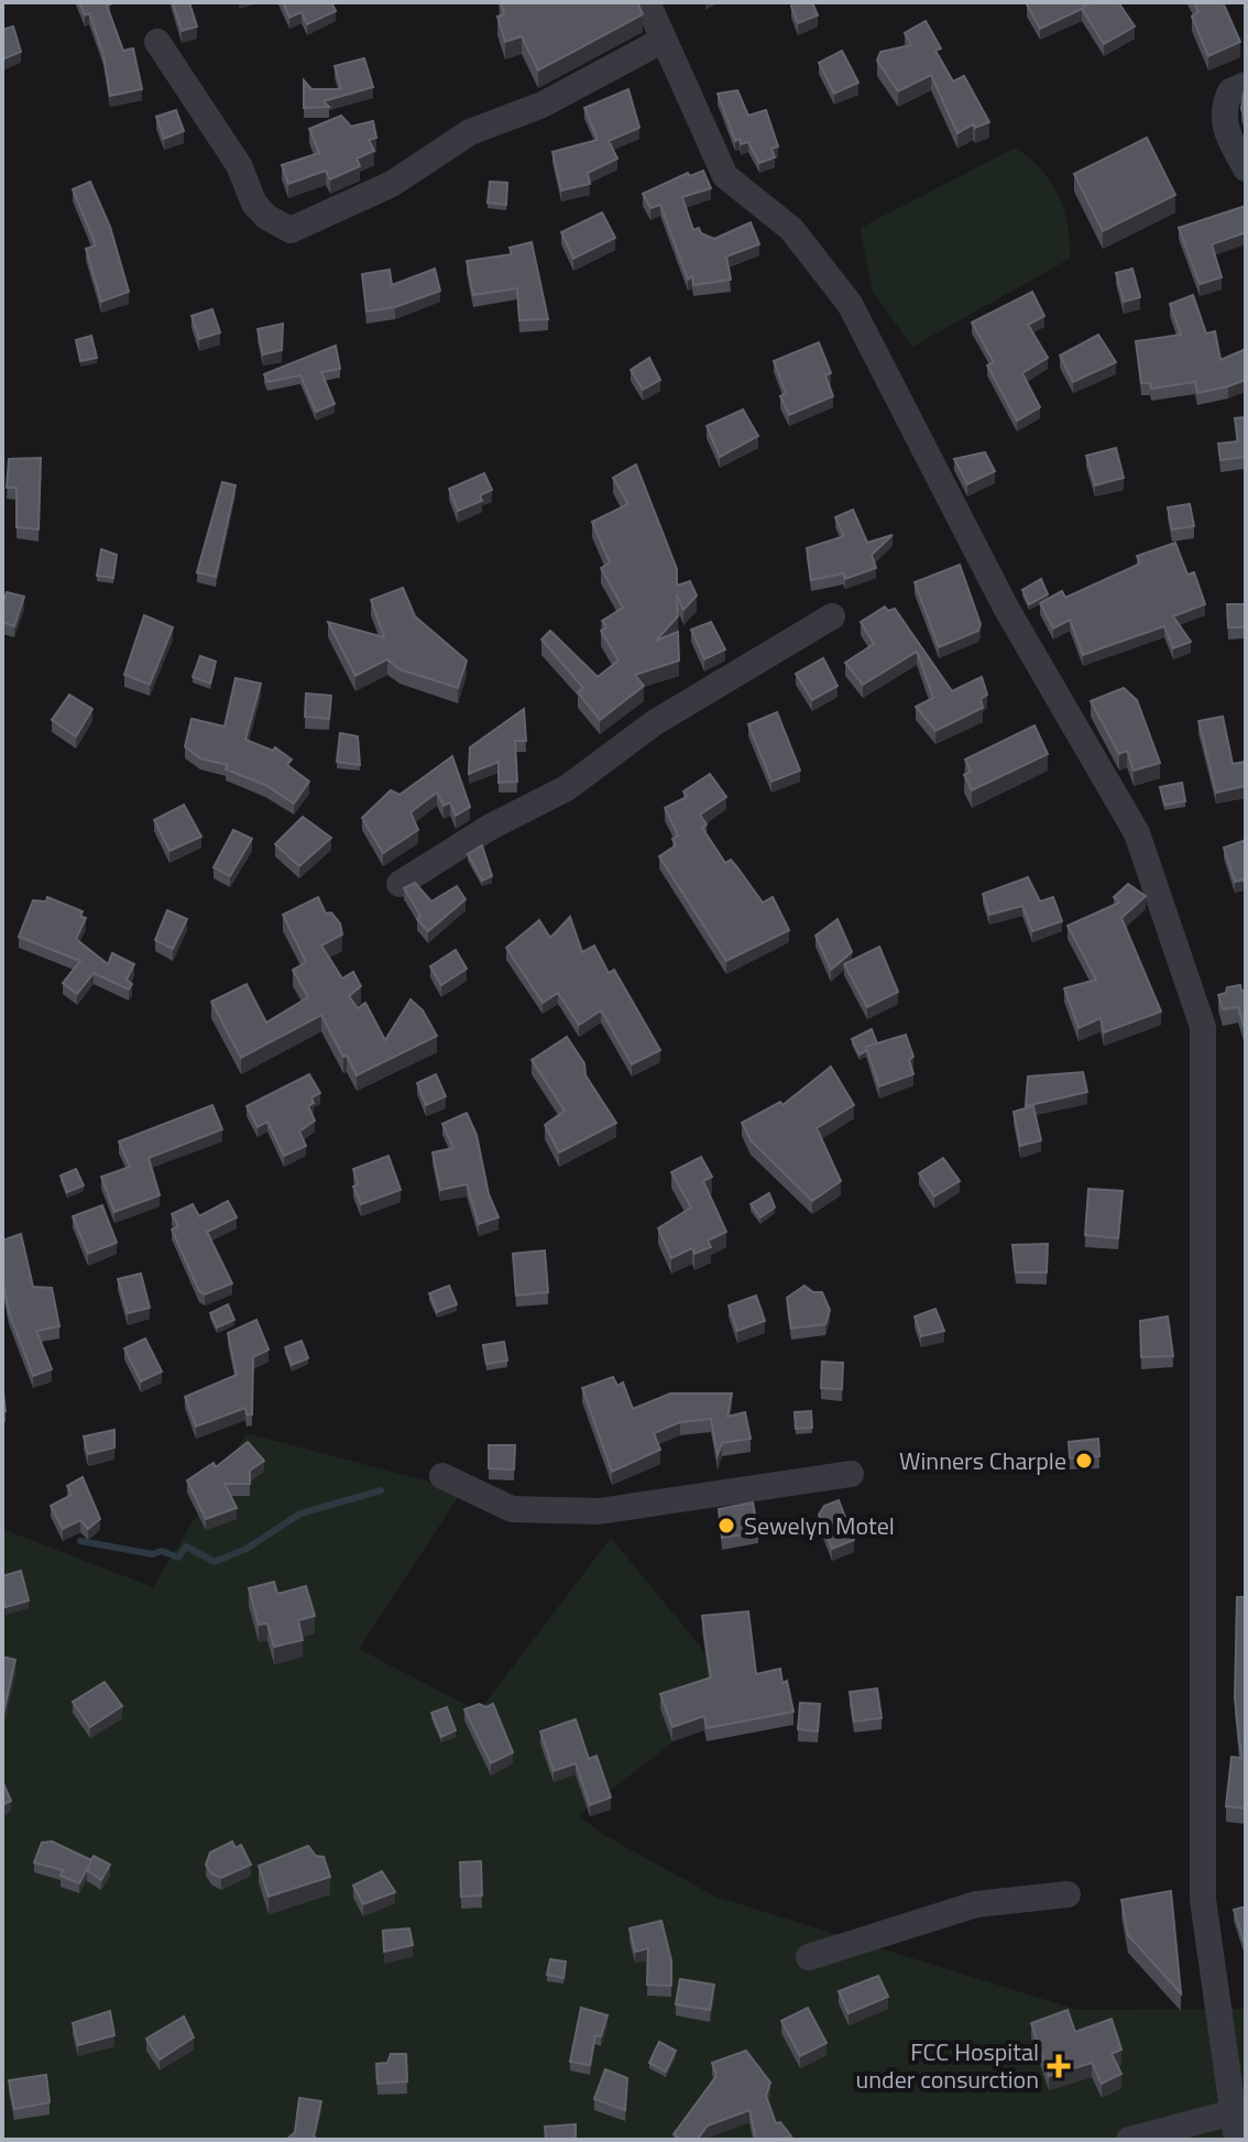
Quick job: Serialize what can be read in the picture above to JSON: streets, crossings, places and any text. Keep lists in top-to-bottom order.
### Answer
{
  "places": {
    "other": ["Winners Charple", "Sewelyn Motel"],
    "health": ["FCC Hospital under consurction"]
  }
}
